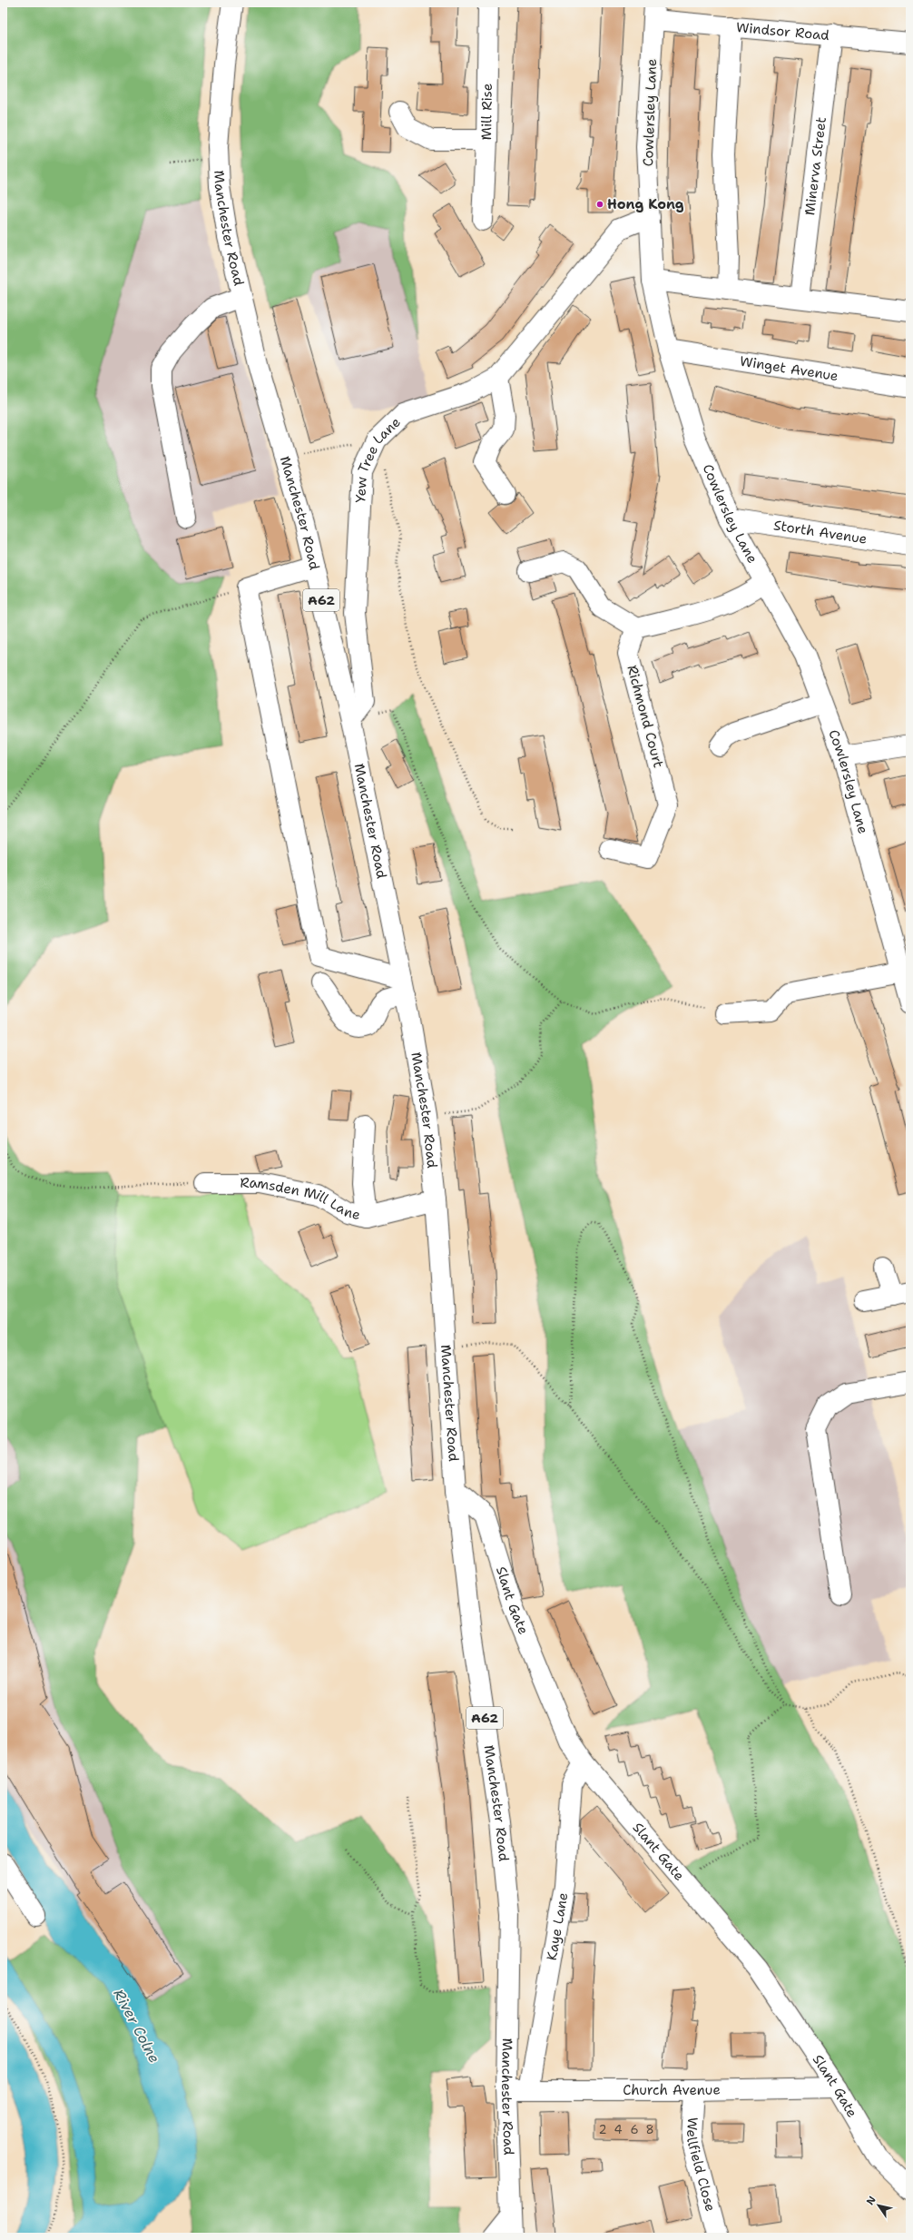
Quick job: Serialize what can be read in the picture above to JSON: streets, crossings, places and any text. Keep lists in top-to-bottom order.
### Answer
{
  "streets": {
    "street": [
      "Windsor Road",
      "Mill Rise",
      "Cowlersley Lane",
      "Minerva Street",
      "Manchester Road",
      "Winget Avenue",
      "Yew Tree Lane",
      "Storth Avenue",
      "A62",
      "Richmond Court",
      "Ramsden Mill Lane",
      "Slant Gate",
      "Kaye Lane",
      "Church Avenue",
      "Wellfield Close"
    ]
  },
  "crossings": [
    ["Windsor Road", "Cowlersley Lane"],
    ["Windsor Road", "Minerva Street"],
    ["Cowlersley Lane", "Winget Avenue"],
    ["Cowlersley Lane", "Yew Tree Lane"],
    ["Cowlersley Lane", "Storth Avenue"],
    ["Manchester Road", "Yew Tree Lane"],
    ["Manchester Road", "Ramsden Mill Lane"],
    ["Manchester Road", "Slant Gate"],
    ["Manchester Road", "Church Avenue"],
    ["Slant Gate", "Kaye Lane"],
    ["Slant Gate", "Church Avenue"],
    ["Kaye Lane", "Church Avenue"],
    ["Church Avenue", "Wellfield Close"]
  ],
  "water": ["River Colne"],
  "places": ["Hong Kong"],
  "house_numbers": [
    "2",
    "4",
    "6",
    "8"
  ],
  "north": "top left"
}
